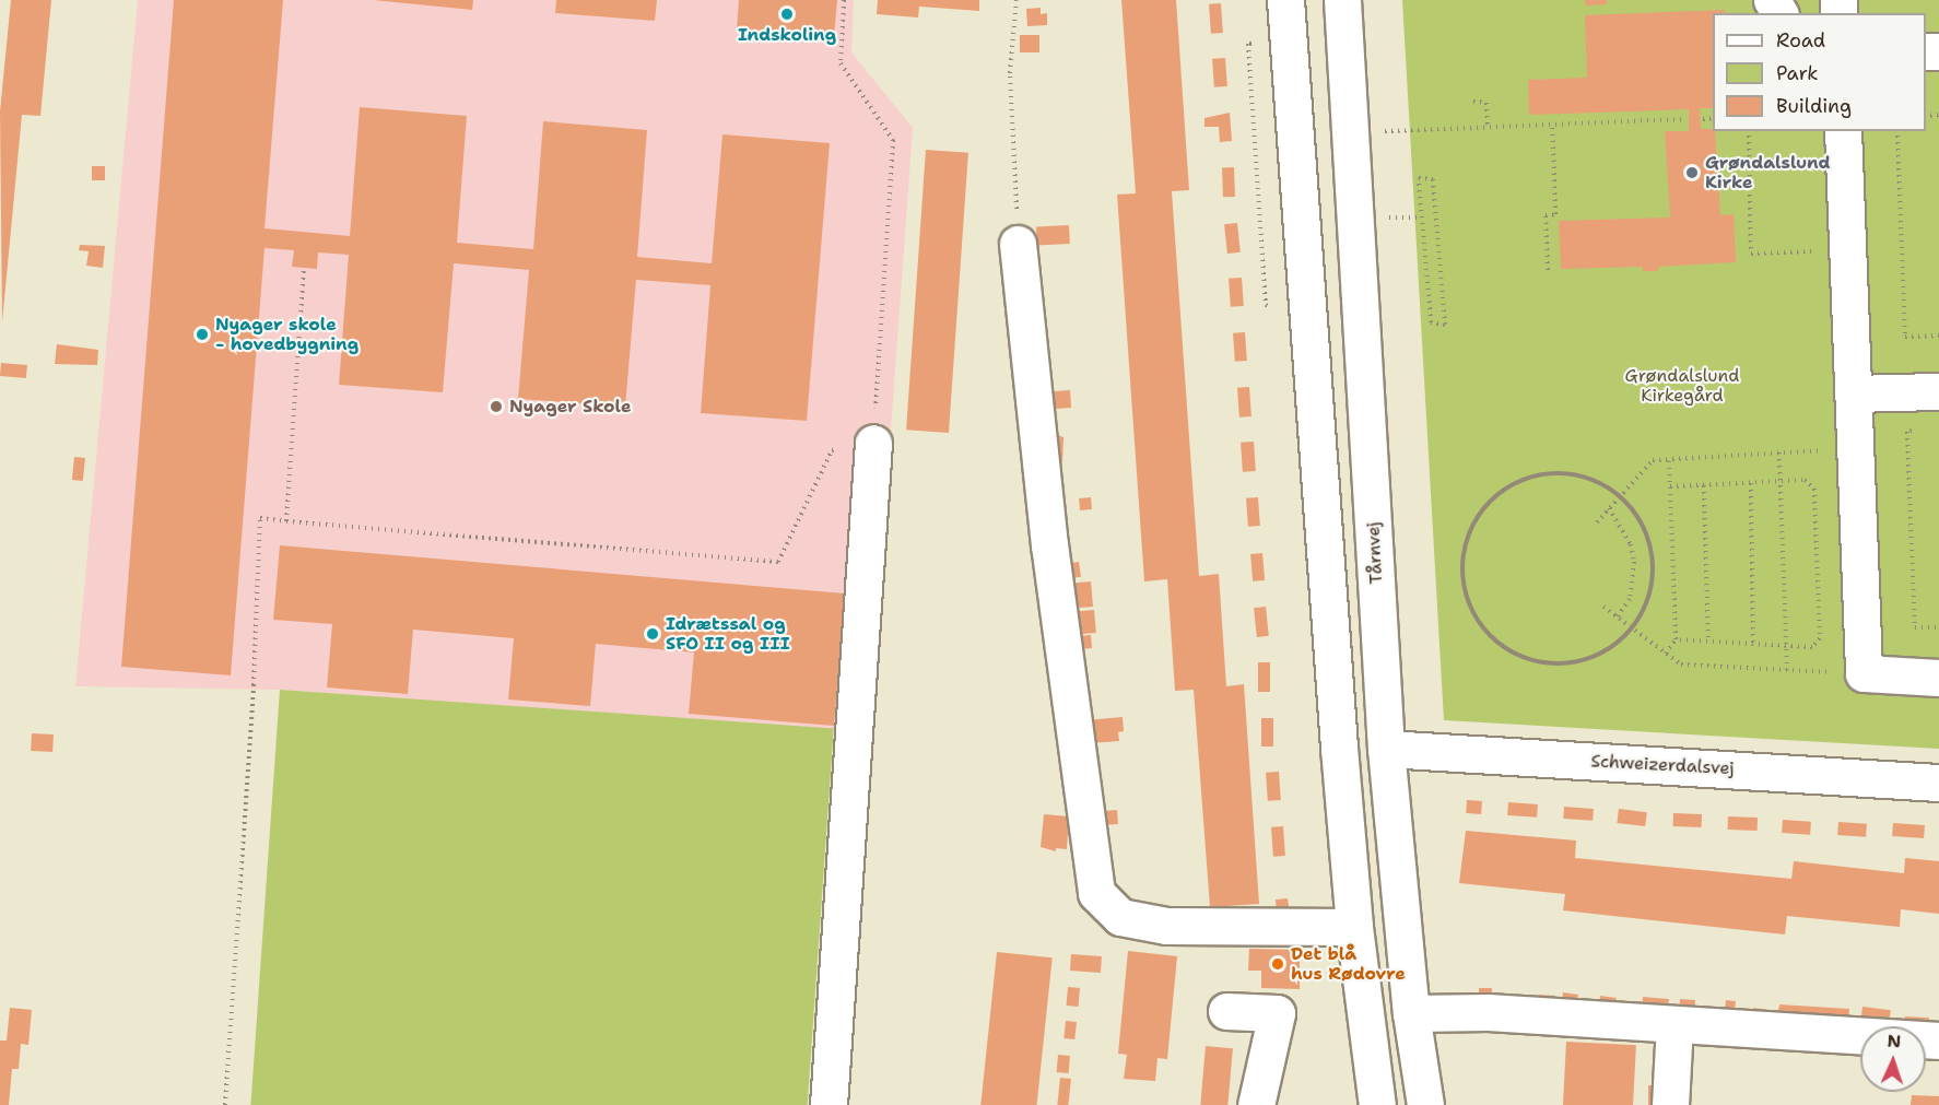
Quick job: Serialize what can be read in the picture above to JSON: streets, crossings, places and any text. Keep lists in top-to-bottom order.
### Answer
{
  "streets": {
    "street": ["Tårnvej", "Schweizerdalsvej"]
  },
  "crossings": [
    ["Tårnvej", "Schweizerdalsvej"]
  ],
  "parks": ["Grøndalslund Kirkegård"],
  "places": [
    "Indskoling",
    "Grøndalslund Kirke",
    "Nyager skole - hovedbygning",
    "Nyager Skole",
    "Idrætssal og SFO II og III",
    "Det blå hus Rødovre"
  ],
  "legend": ["Road", "Park", "Building"],
  "north": "top"
}
